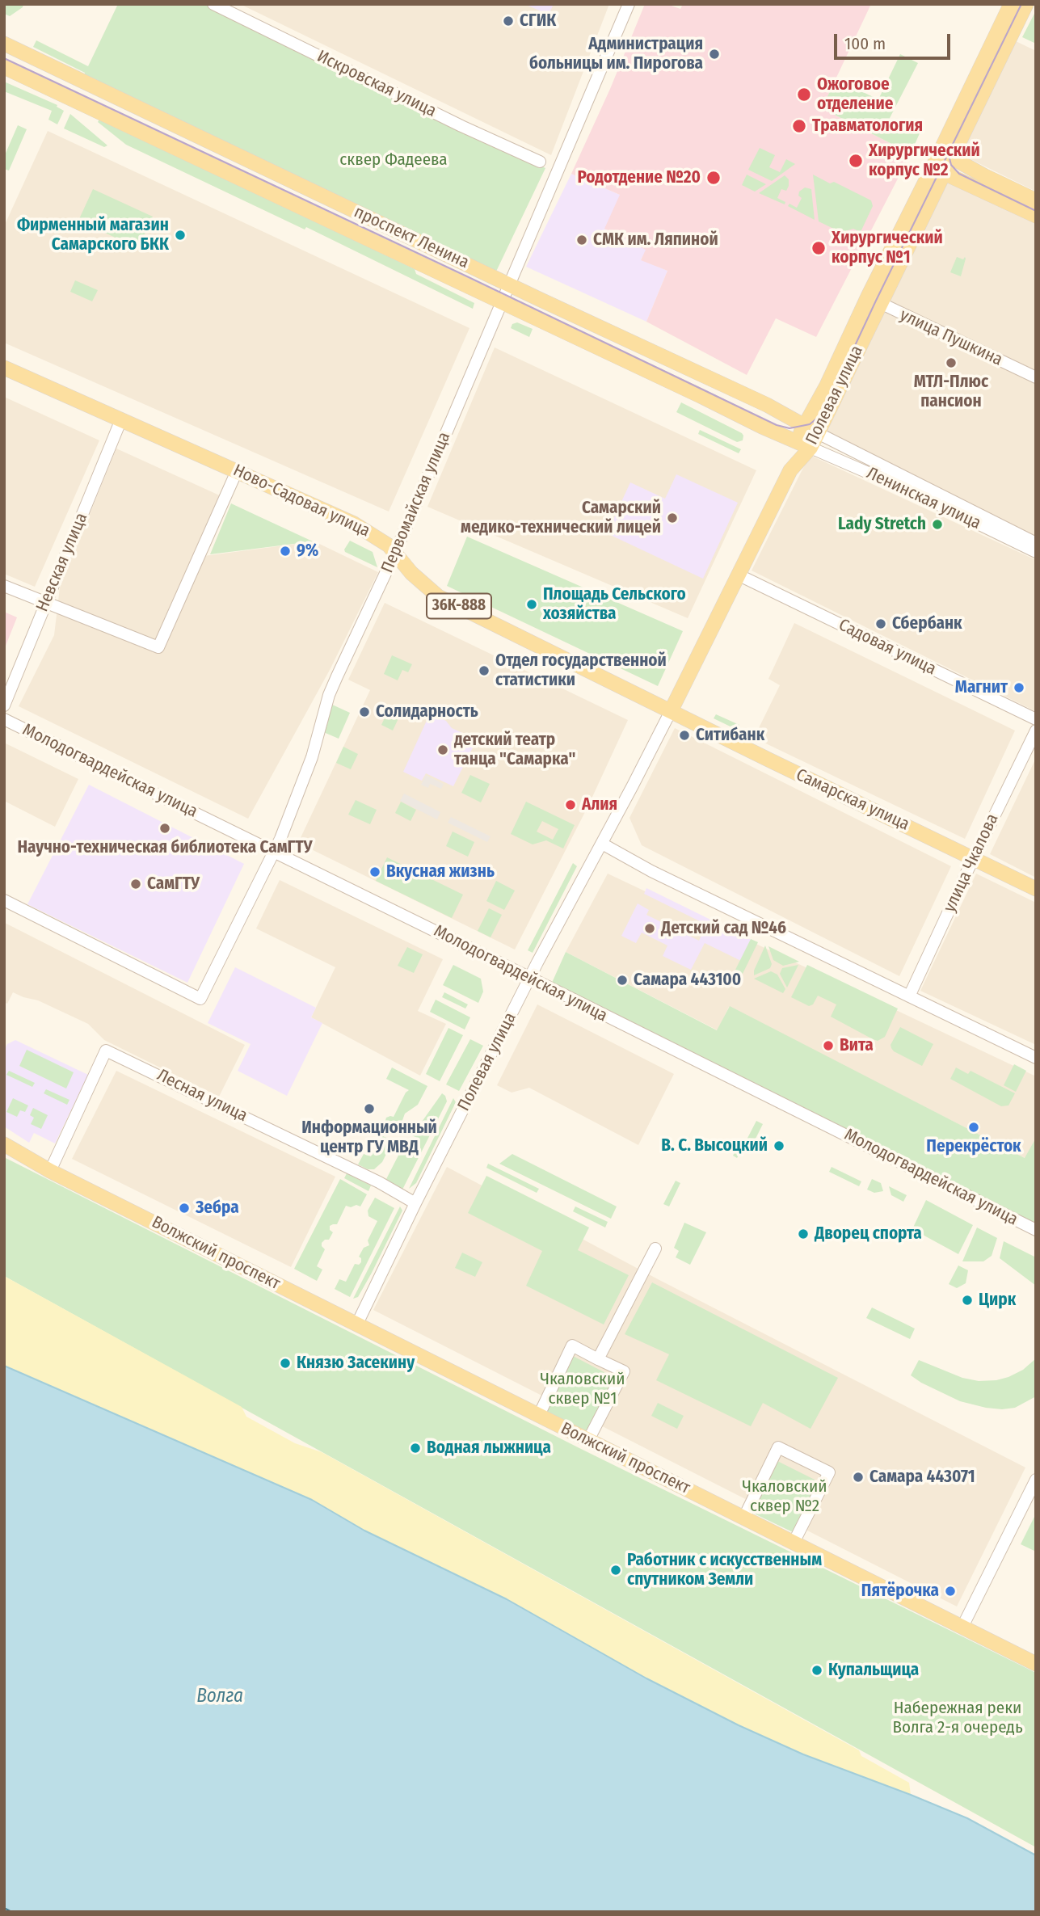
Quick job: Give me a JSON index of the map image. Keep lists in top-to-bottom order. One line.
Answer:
{"streets":{"main road":["проспект Ленина","Полевая улица","Ново-Садовая улица","36К-888","Самарская улица","Волжский проспект"],"street":["Искровская улица","улица Пушкина","Ленинская улица","Первомайская улица","Невская улица","Садовая улица","Молодогвардейская улица","улица Чкалова","Лесная улица"]},"crossings":[["проспект Ленина","Полевая улица"],["проспект Ленина","Ленинская улица"],["проспект Ленина","Первомайская улица"],["улица Пушкина","Полевая улица"],["Полевая улица","Ленинская улица"],["Полевая улица","Ново-Садовая улица"],["Полевая улица","Молодогвардейская улица"],["Полевая улица","Самарская улица"],["Полевая улица","Лесная улица"],["Полевая улица","Волжский проспект"],["Ново-Садовая улица","Первомайская улица"],["Ново-Садовая улица","Невская улица"],["Ново-Садовая улица","Самарская улица"],["Первомайская улица","Молодогвардейская улица"],["Самарская улица","улица Чкалова"],["Лесная улица","Волжский проспект"]],"water":["Волга"],"parks":["сквер Фадеева","Чкаловский сквер №1","Чкаловский сквер №2","Набережная реки Волга 2-я очередь"],"places":["СГИК","Администрация больницы им. Пирогова","Ожоговое отделение","Травматология","Хирургический корпус №2","Родотдение №20","Фирменный магазин Самарского БКК","СМК им. Ляпиной","Хирургический корпус №1","МТЛ-Плюс пансион","Самарский медико-технический лицей","Lady Stretch","9%","Площадь Сельского хозяйства","Сбербанк","Отдел государственной статистики","Магнит","Солидарность","Ситибанк","детский театр танца \"Самарка\"","Алия","Научно-техническая библиотека СамГТУ","Вкусная жизнь","СамГТУ","Детский сад №46","Самара 443100","Вита","Информационный центр ГУ МВД","Перекрёсток","В. С. Высоцкий","Зебра","Дворец спорта","Цирк","Князю Засекину","Водная лыжница","Самара 443071","Работник с искусственным спутником Земли","Пятёрочка","Купальщица"],"scale_bar":"100 m"}
